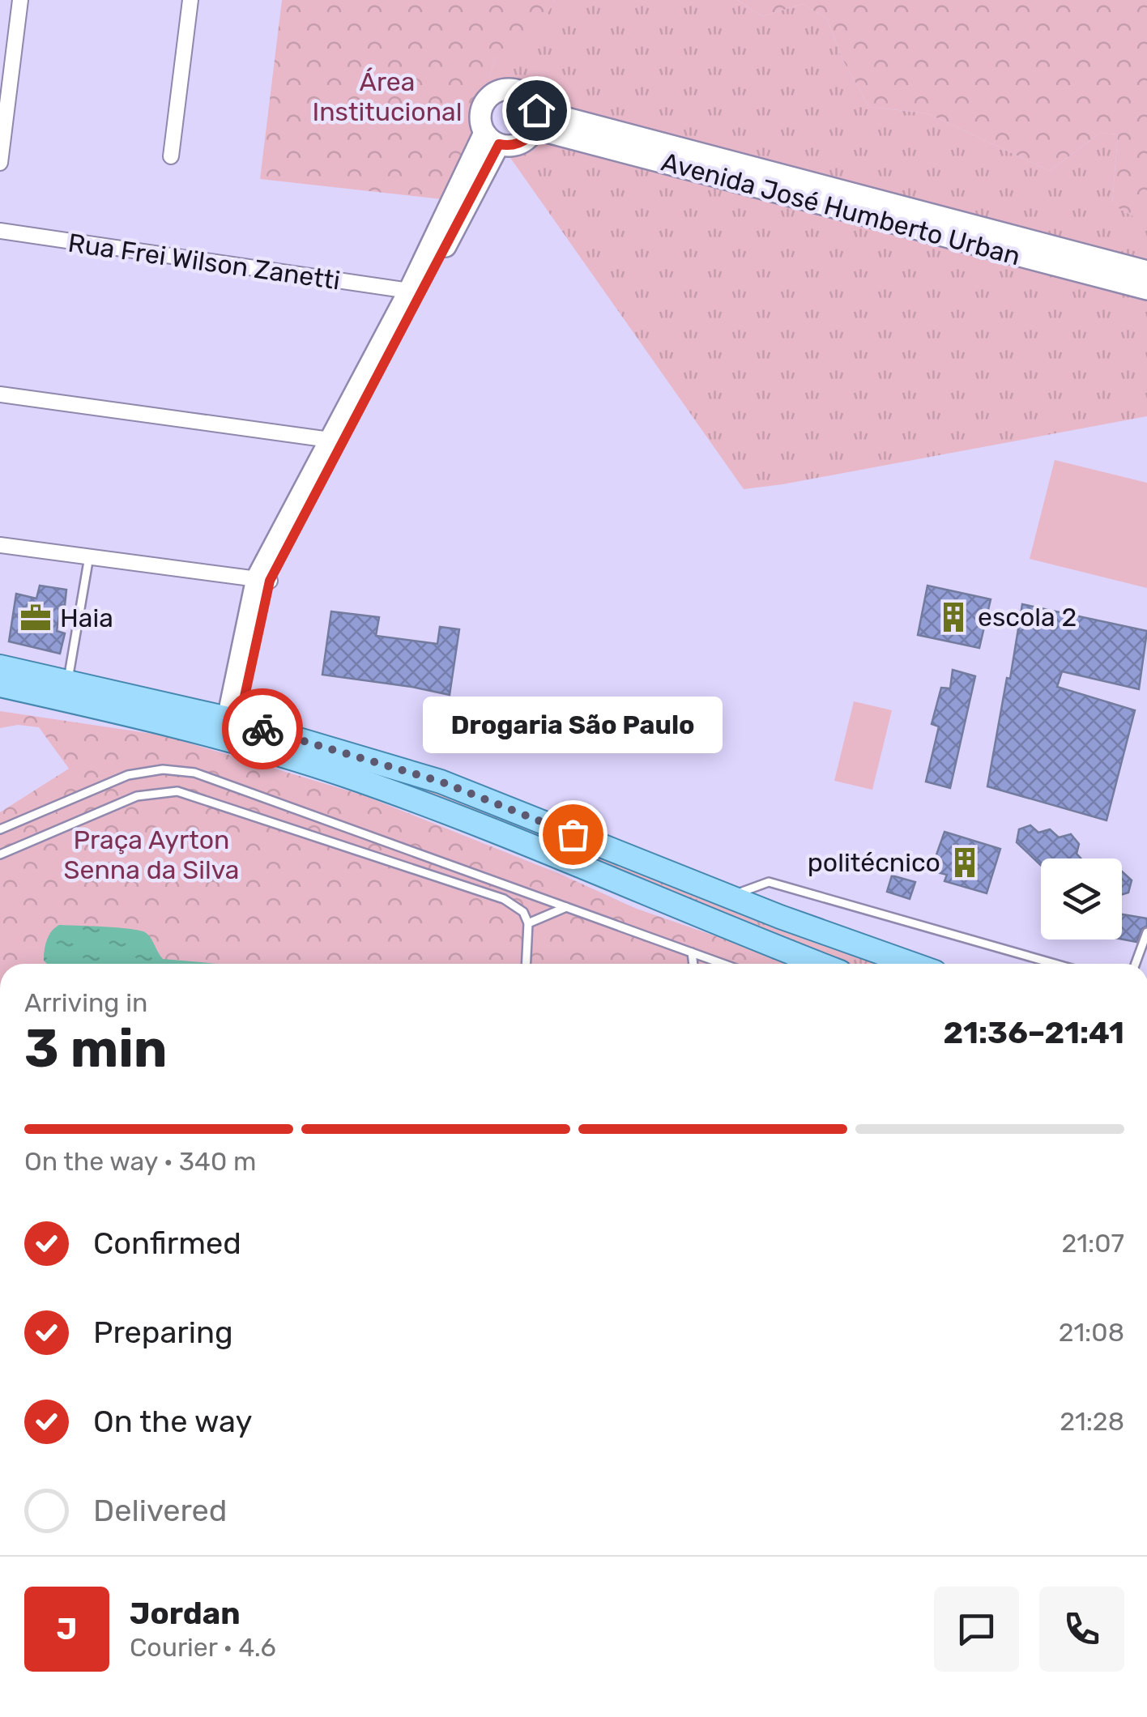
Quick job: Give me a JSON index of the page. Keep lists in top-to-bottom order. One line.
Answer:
{"streets":{"street":["Avenida José Humberto Urban","Rua Frei Wilson Zanetti"]},"parks":["Área Institucional","Praça Ayrton Senna da Silva"],"places":{"building":["escola 2","politécnico"],"office":["Haia"],"other":["Drogaria São Paulo"]},"page":{"bubble":"Drogaria São Paulo","heading":["3 min","Arriving in","21:36–21:41"],"panel":["Jordan","Courier · 4.6"],"bar":"On the way · 340 m","list":[["Confirmed","21:07"],["Preparing","21:08"],["On the way","21:28"],"Delivered"],"round":"J"}}
